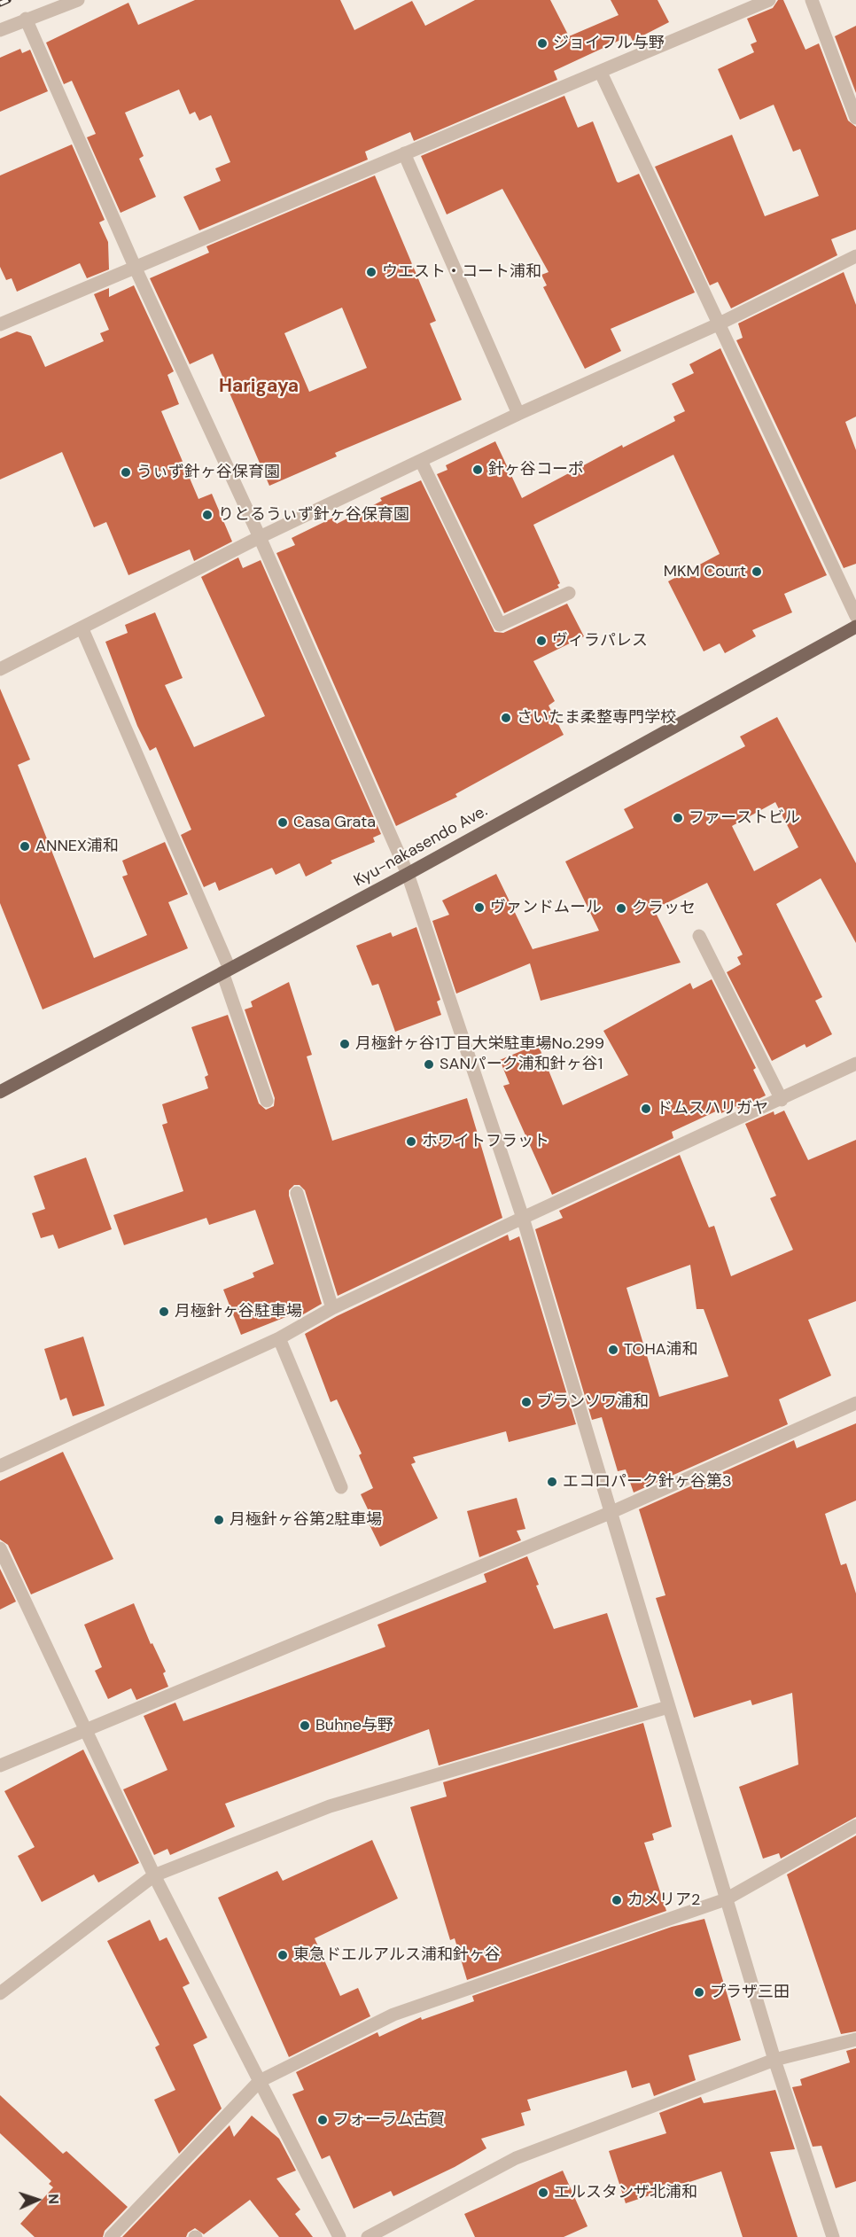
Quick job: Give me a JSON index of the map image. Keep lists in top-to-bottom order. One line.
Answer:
{"streets":{"main road":["Kyu-nakasendo Ave."]},"districts":["Harigaya"],"places":["ジョイフル与野","ウエスト・コート浦和","針ヶ谷コーポ","うぃず針ヶ谷保育園","りとるうぃず針ヶ谷保育園","MKM Court","ヴィラパレス","さいたま柔整専門学校","ファーストビル","Casa Grata","ANNEX浦和","ヴァンドムール","クラッセ","月極針ヶ谷1丁目大栄駐車場No.299","SANパーク浦和針ヶ谷1","ドムスハリガヤ","ホワイトフラット","月極針ヶ谷駐車場","TOHA浦和","ブランソワ浦和","エコロパーク針ヶ谷第3","月極針ヶ谷第2駐車場","Buhne与野","カメリア2","東急ドエルアルス浦和針ヶ谷","プラザ三田","フォーラム古賀","エルスタンザ北浦和"],"north":"right"}
